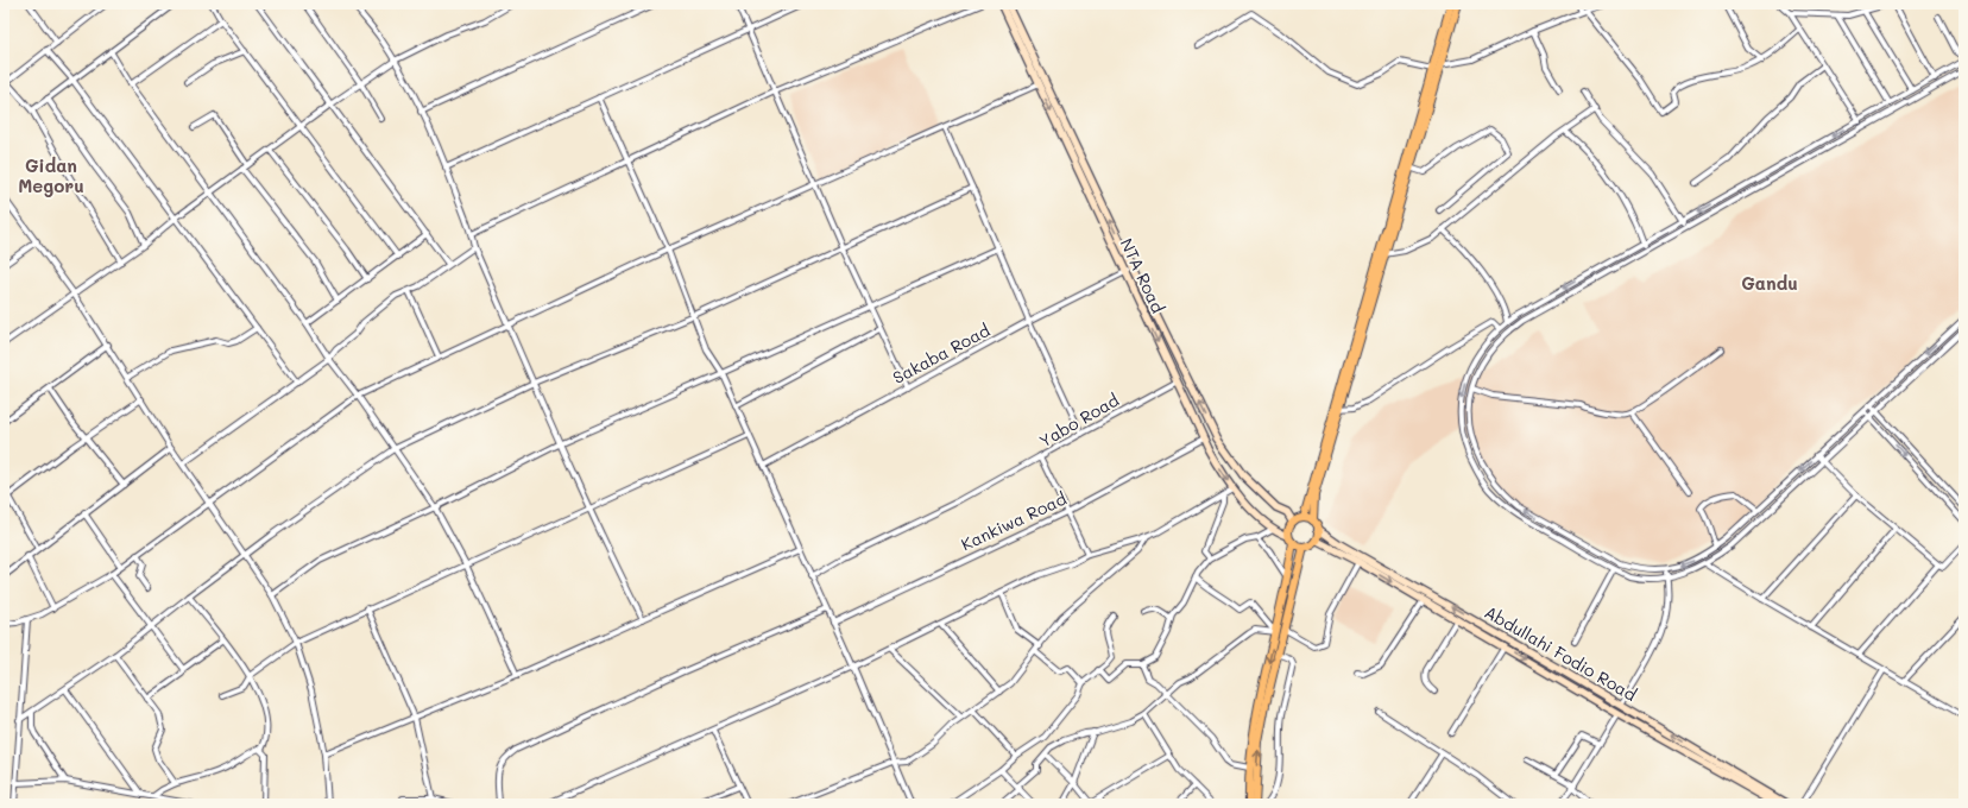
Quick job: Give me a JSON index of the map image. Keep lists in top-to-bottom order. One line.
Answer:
{"streets":{"main road":["NTA Road","Abdullahi Fodio Road"],"street":["Sakaba Road","Yabo Road","Kankiwa Road"]},"crossings":[["NTA Road","Sakaba Road"],["NTA Road","Yabo Road"],["NTA Road","Kankiwa Road"],["NTA Road","Abdullahi Fodio Road"],["Yabo Road","Kankiwa Road"]],"districts":["Gidan Megoru","Gandu"]}
